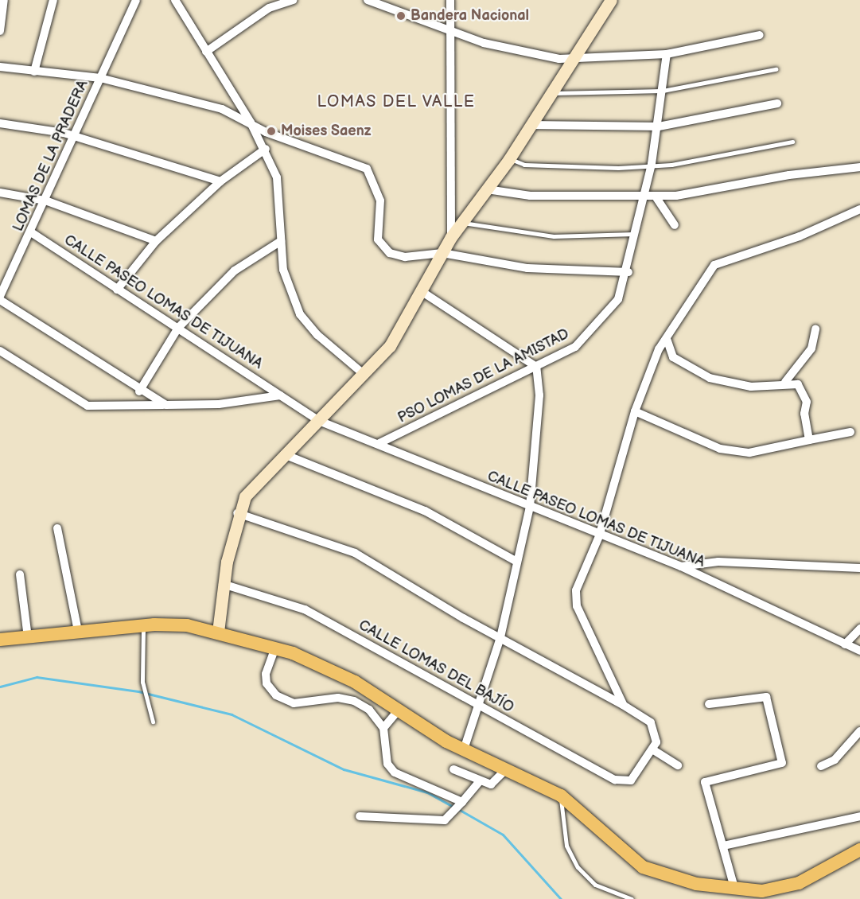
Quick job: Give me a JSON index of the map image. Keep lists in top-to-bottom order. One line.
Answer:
{"streets":{"street":["LOMAS DE LA PRADERA","CALLE PASEO LOMAS DE TIJUANA","PSO LOMAS DE LA AMISTAD","CALLE LOMAS DEL BAJÍO"]},"crossings":[["LOMAS DE LA PRADERA","CALLE PASEO LOMAS DE TIJUANA"],["CALLE PASEO LOMAS DE TIJUANA","PSO LOMAS DE LA AMISTAD"]],"districts":["LOMAS DEL VALLE"],"places":["Bandera Nacional","Moises Saenz"]}
